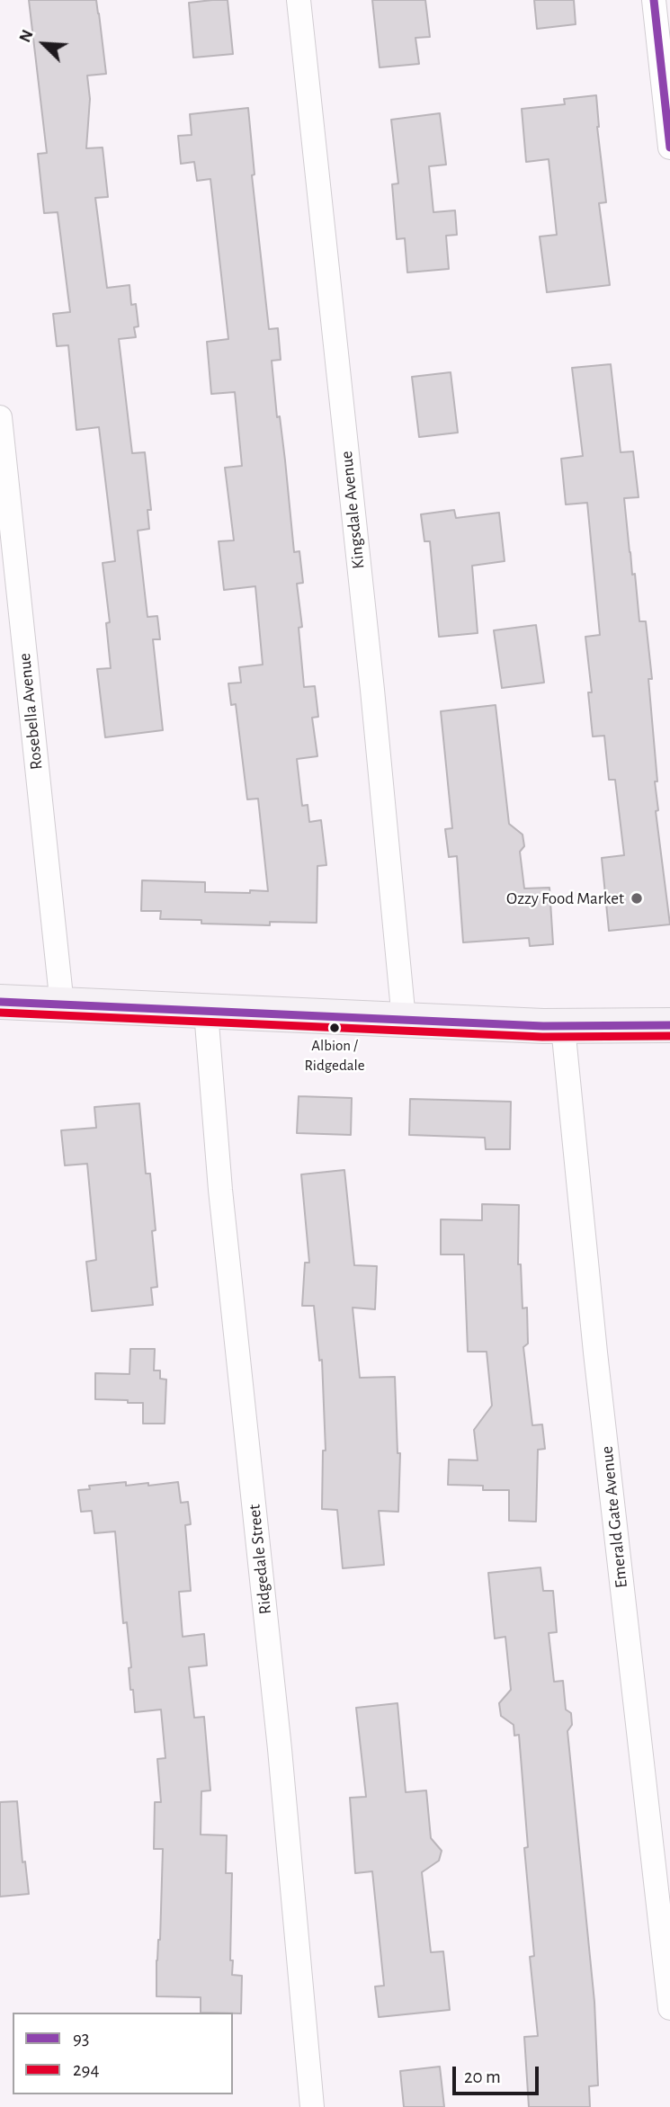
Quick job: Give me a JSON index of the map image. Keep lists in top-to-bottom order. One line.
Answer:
{"streets":{"street":["Kingsdale Avenue","Rosebella Avenue","Emerald Gate Avenue","Ridgedale Street"]},"places":["Ozzy Food Market","Albion / Ridgedale"],"lines":["transit line 93","transit line 294"],"legend":["93","294"],"scale_bar":"20 m","north":"top left"}
